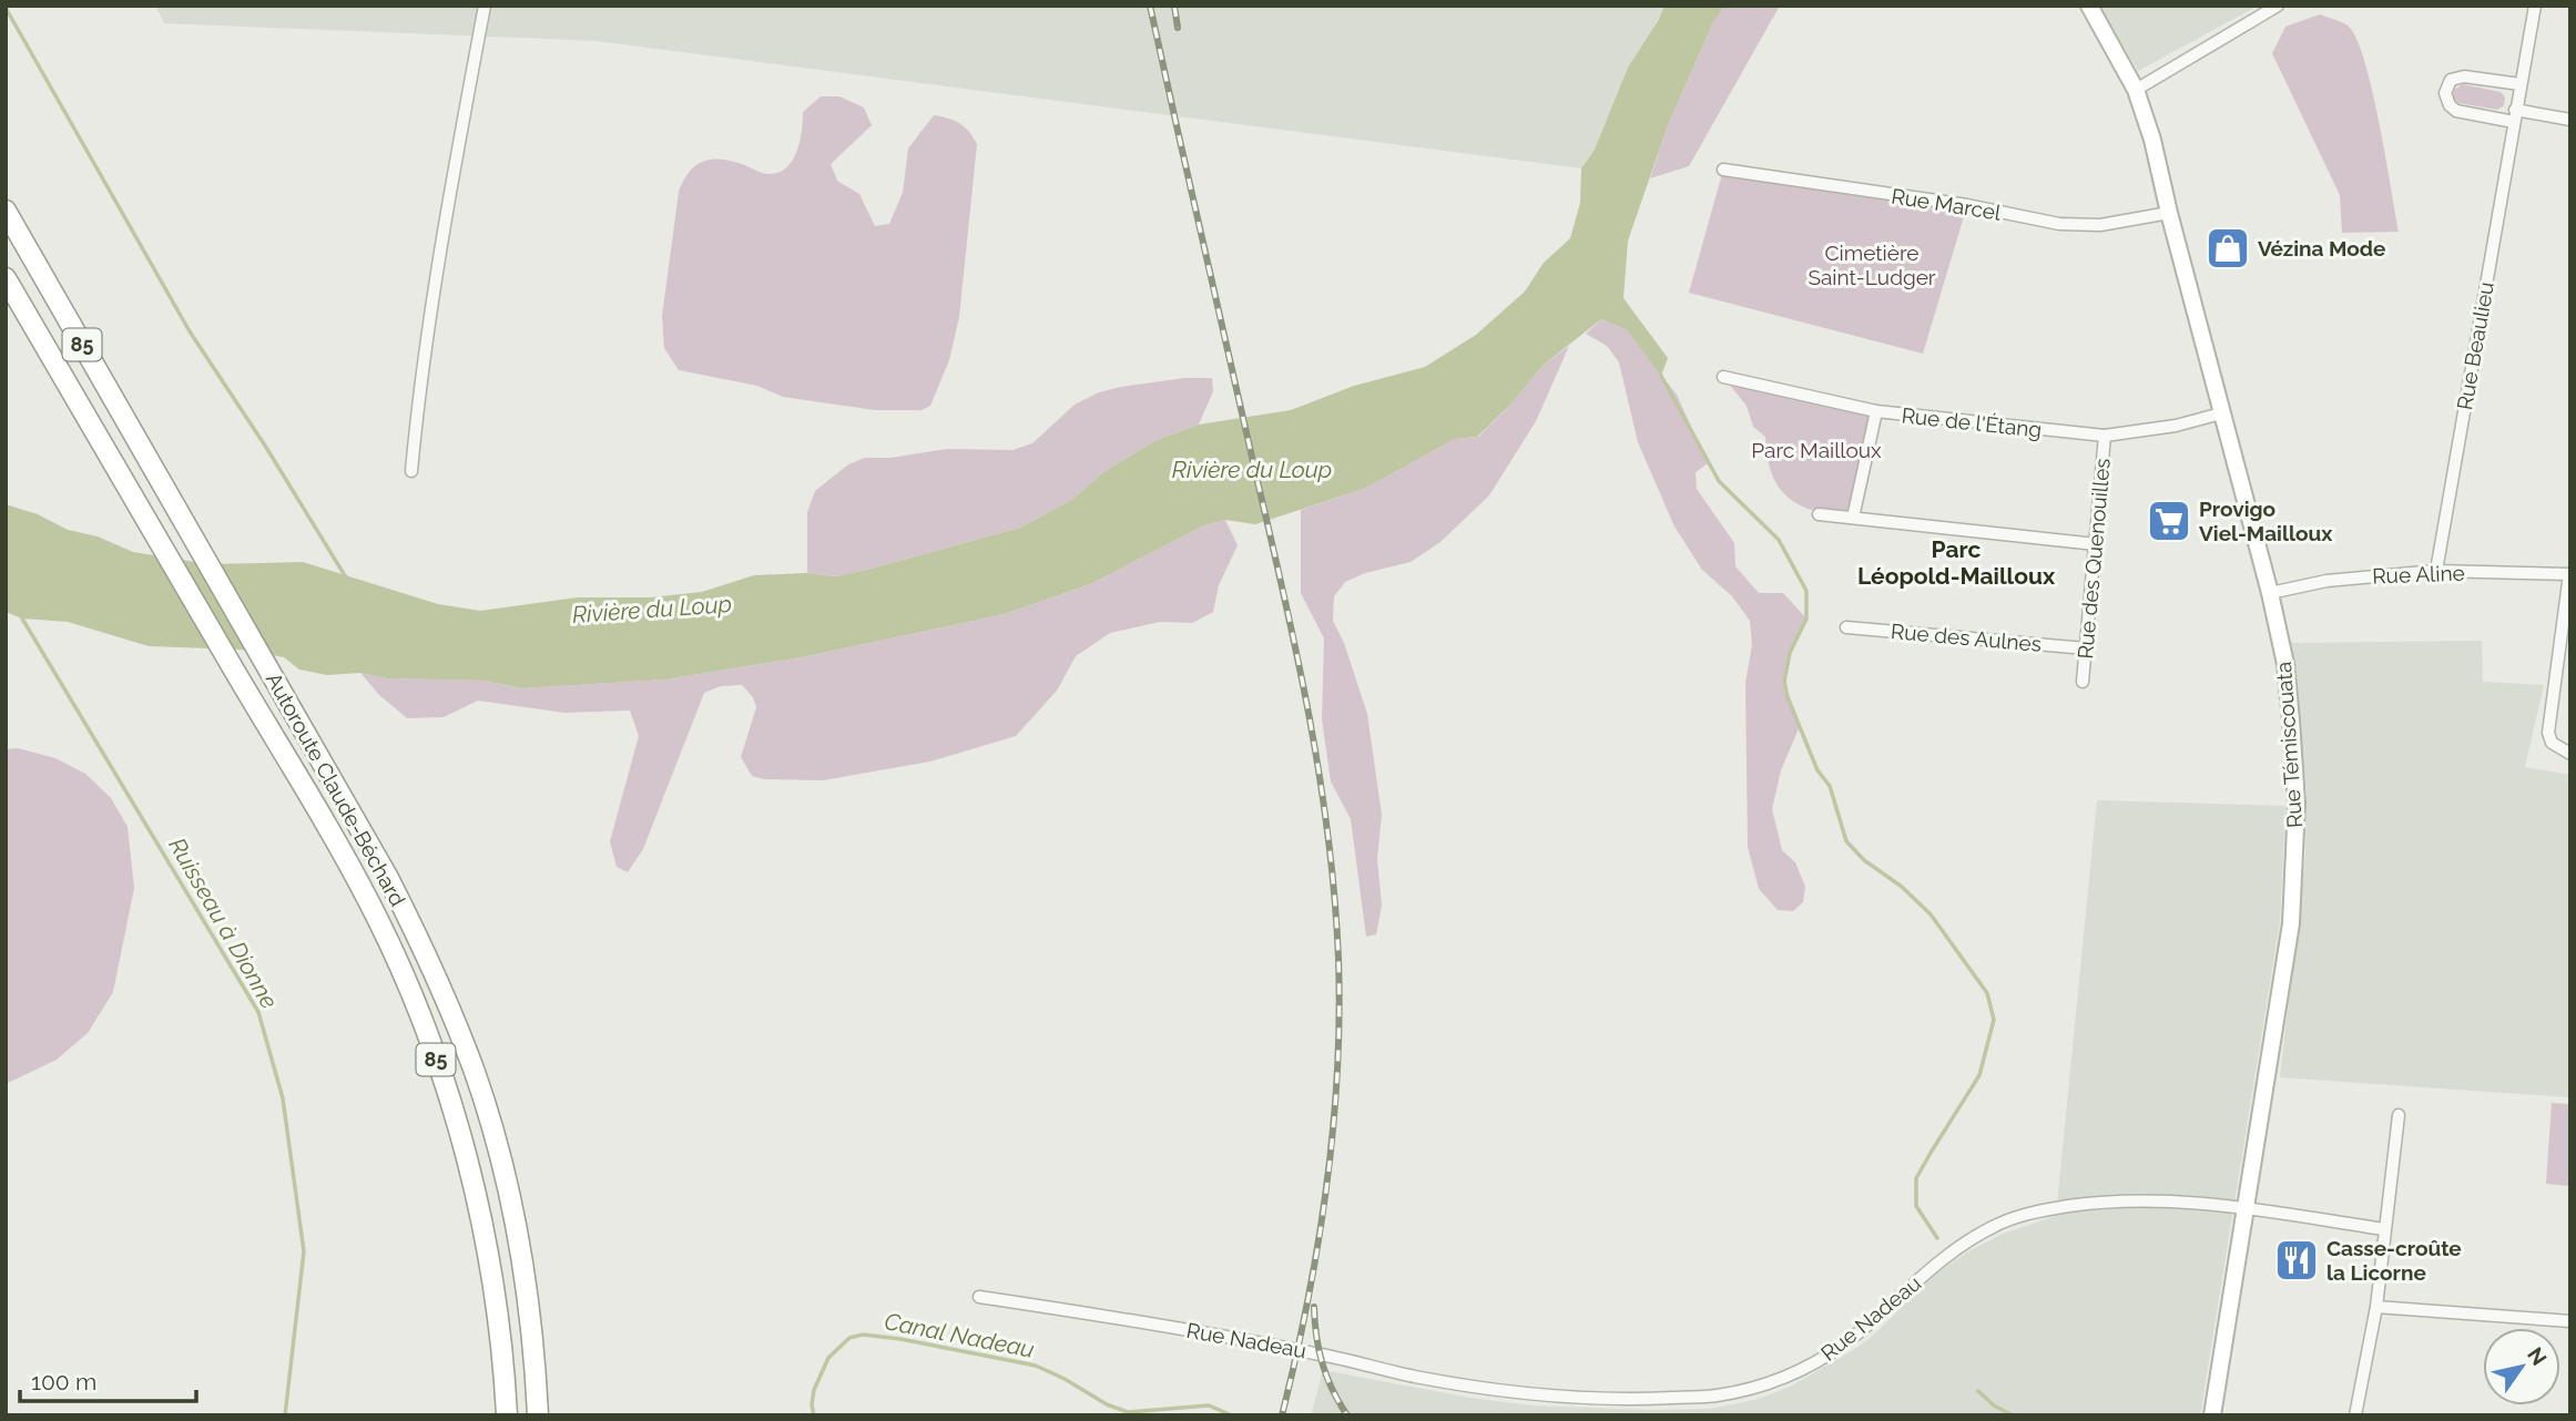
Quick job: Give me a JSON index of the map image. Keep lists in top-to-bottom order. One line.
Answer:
{"streets":{"highway":["85","Autoroute Claude-Béchard"],"main road":["Rue Témiscouata"],"street":["Rue Marcel","Rue Beaulieu","Rue de l'Étang","Rue des Quenouilles","Rue Aline","Rue des Aulnes","Rue Nadeau"]},"crossings":[["Rue Marcel","Rue Témiscouata"],["Rue Beaulieu","Rue Aline"],["Rue de l'Étang","Rue des Quenouilles"],["Rue de l'Étang","Rue Témiscouata"],["Rue des Quenouilles","Rue des Aulnes"],["Rue Aline","Rue Témiscouata"],["Rue Témiscouata","Rue Nadeau"]],"districts":["Parc Léopold-Mailloux"],"water":["Rivière du Loup","Ruisseau à Dionne","Canal Nadeau"],"parks":["Cimetière Saint-Ludger","Parc Mailloux"],"places":{"shop":["Vézina Mode"],"supermarket":["Provigo Viel-Mailloux"],"restaurant":["Casse-croûte la Licorne"]},"scale_bar":"100 m","north":"top right"}
